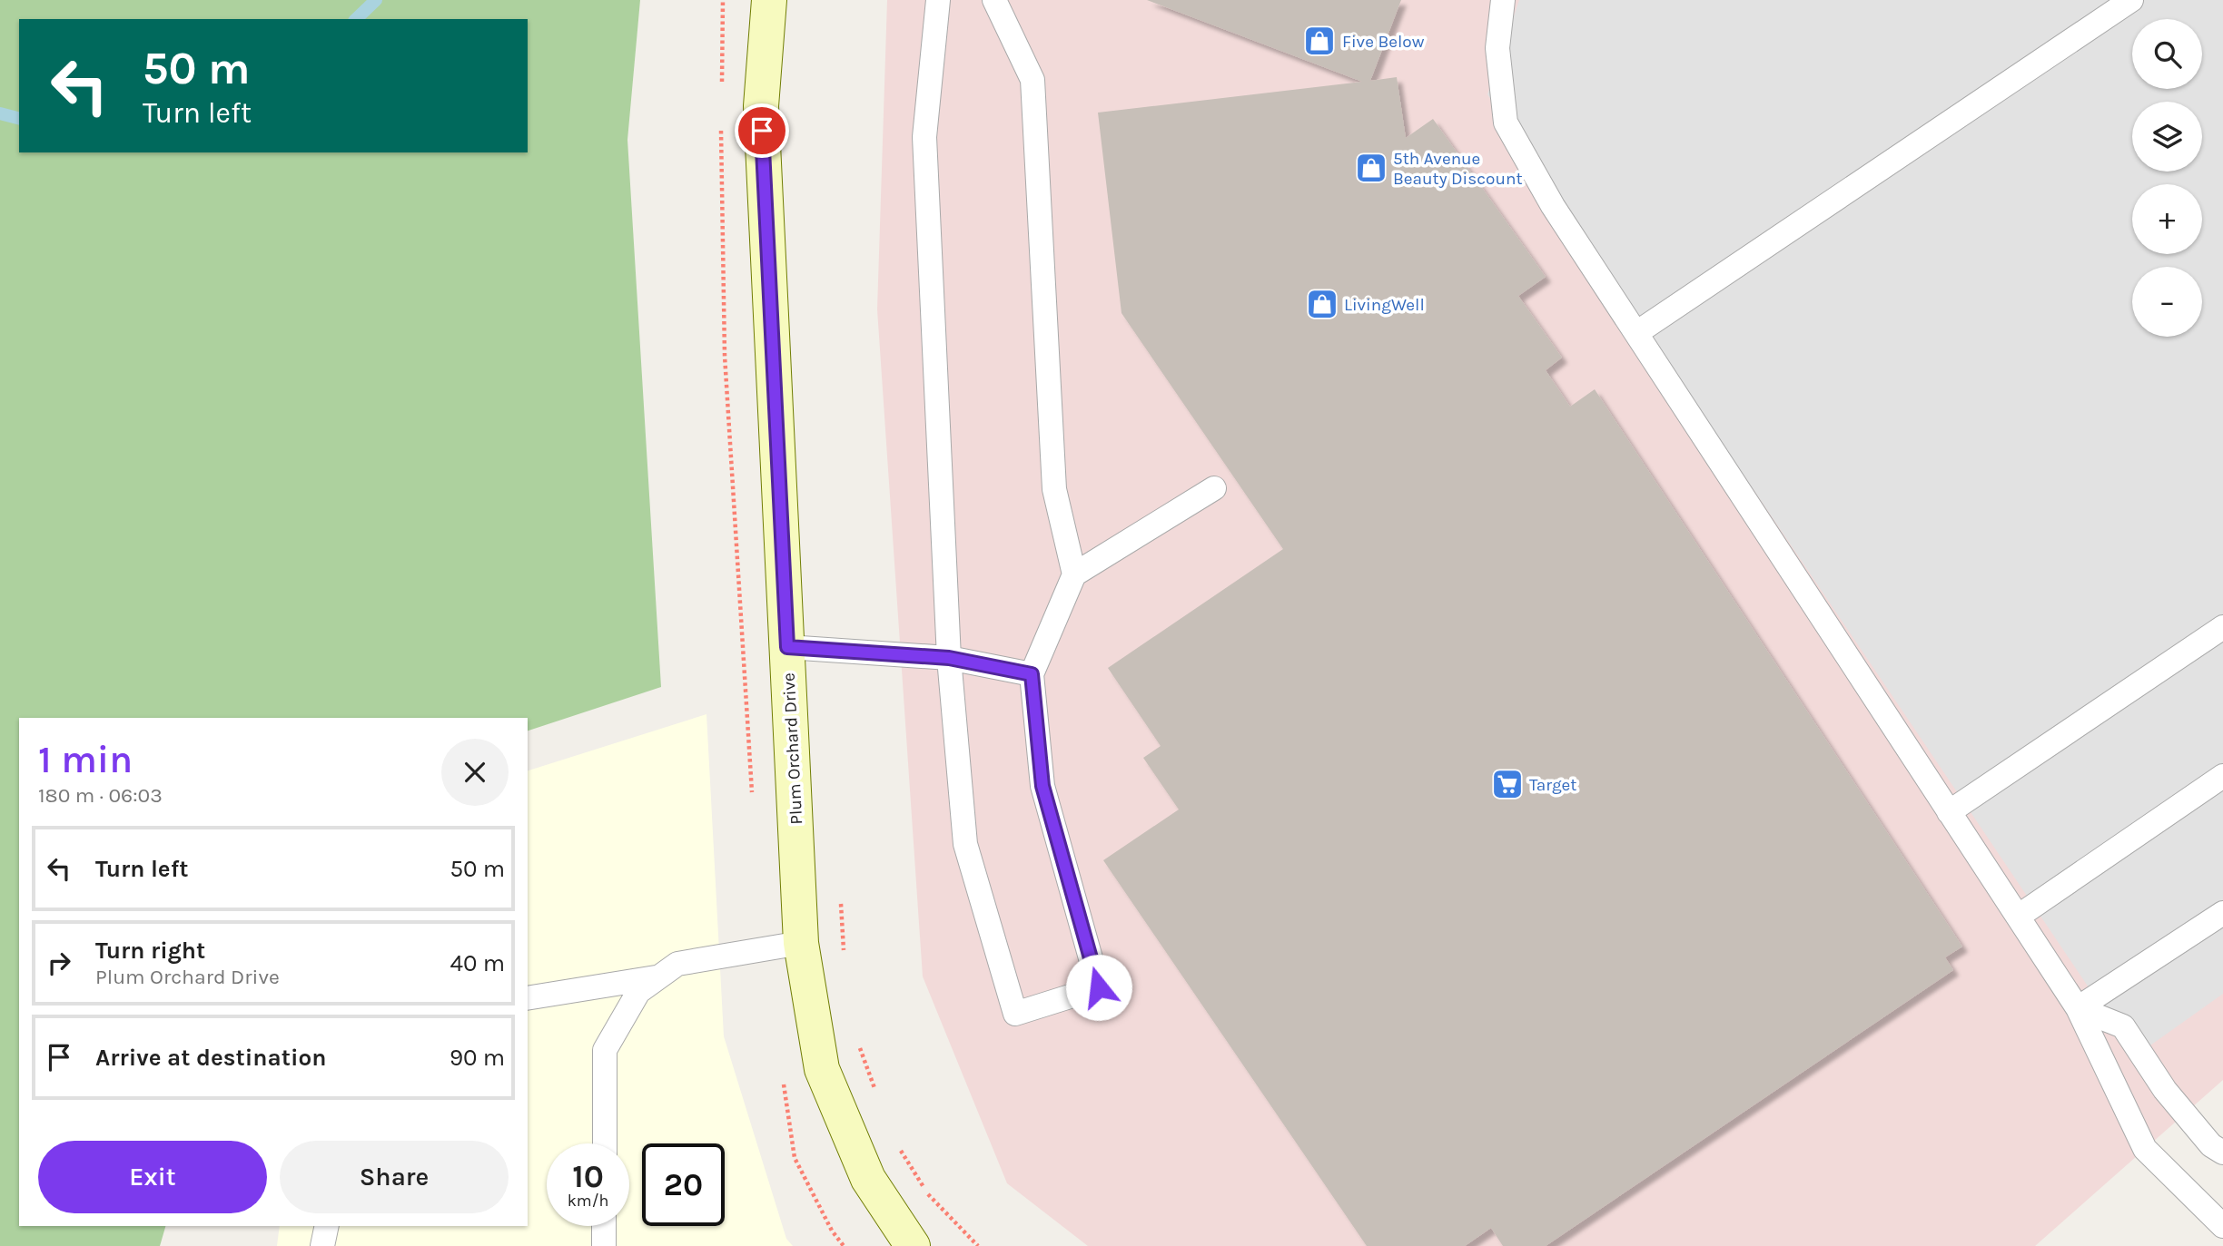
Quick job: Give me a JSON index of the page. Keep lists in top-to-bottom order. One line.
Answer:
{"streets":{"street":["Plum Orchard Drive"]},"places":{"shop":["Five Below","5th Avenue Beauty Discount","LivingWell"],"supermarket":["Target"]},"page":{"map_buttons":["+","−"],"turn":["50 m","Turn left"],"heading":["1 min","180 m · 06:03"],"list":[{"name":"Turn left","value":"50 m"},{"name":"Turn right","note":"Plum Orchard Drive","value":"40 m"},{"name":"Arrive at destination","value":"90 m"}],"buttons":["Exit","Share"],"speed":"10 km/h","limit":"20"}}
